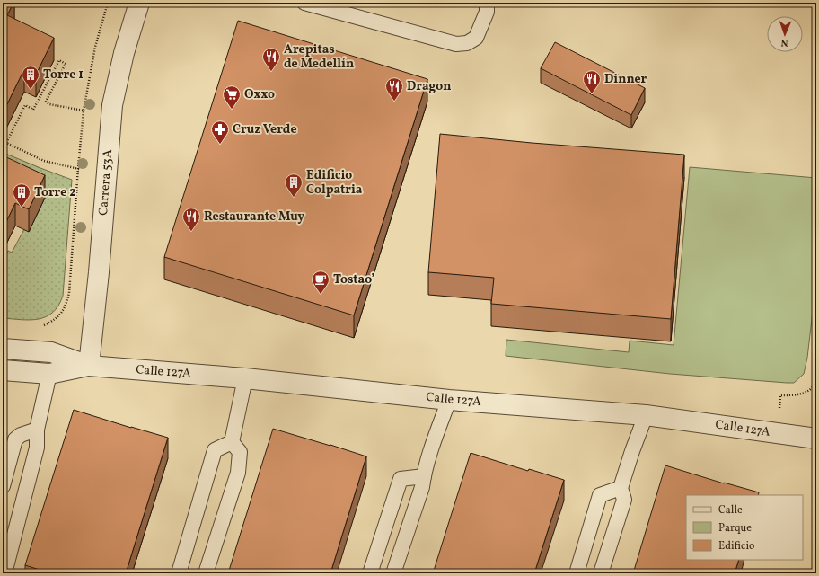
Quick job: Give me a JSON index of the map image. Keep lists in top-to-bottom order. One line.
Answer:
{"streets":{"street":["Carrera 53A","Calle 127A"]},"crossings":[["Carrera 53A","Calle 127A"]],"places":{"restaurant":["Arepitas de Medellín","Dinner","Dragon","Restaurante Muy"],"building":["Torre 1","Edificio Colpatria","Torre 2"],"supermarket":["Oxxo"],"pharmacy":["Cruz Verde"],"cafe":["Tostao’"]},"legend":["Calle","Parque","Edificio"],"north":"bottom"}
